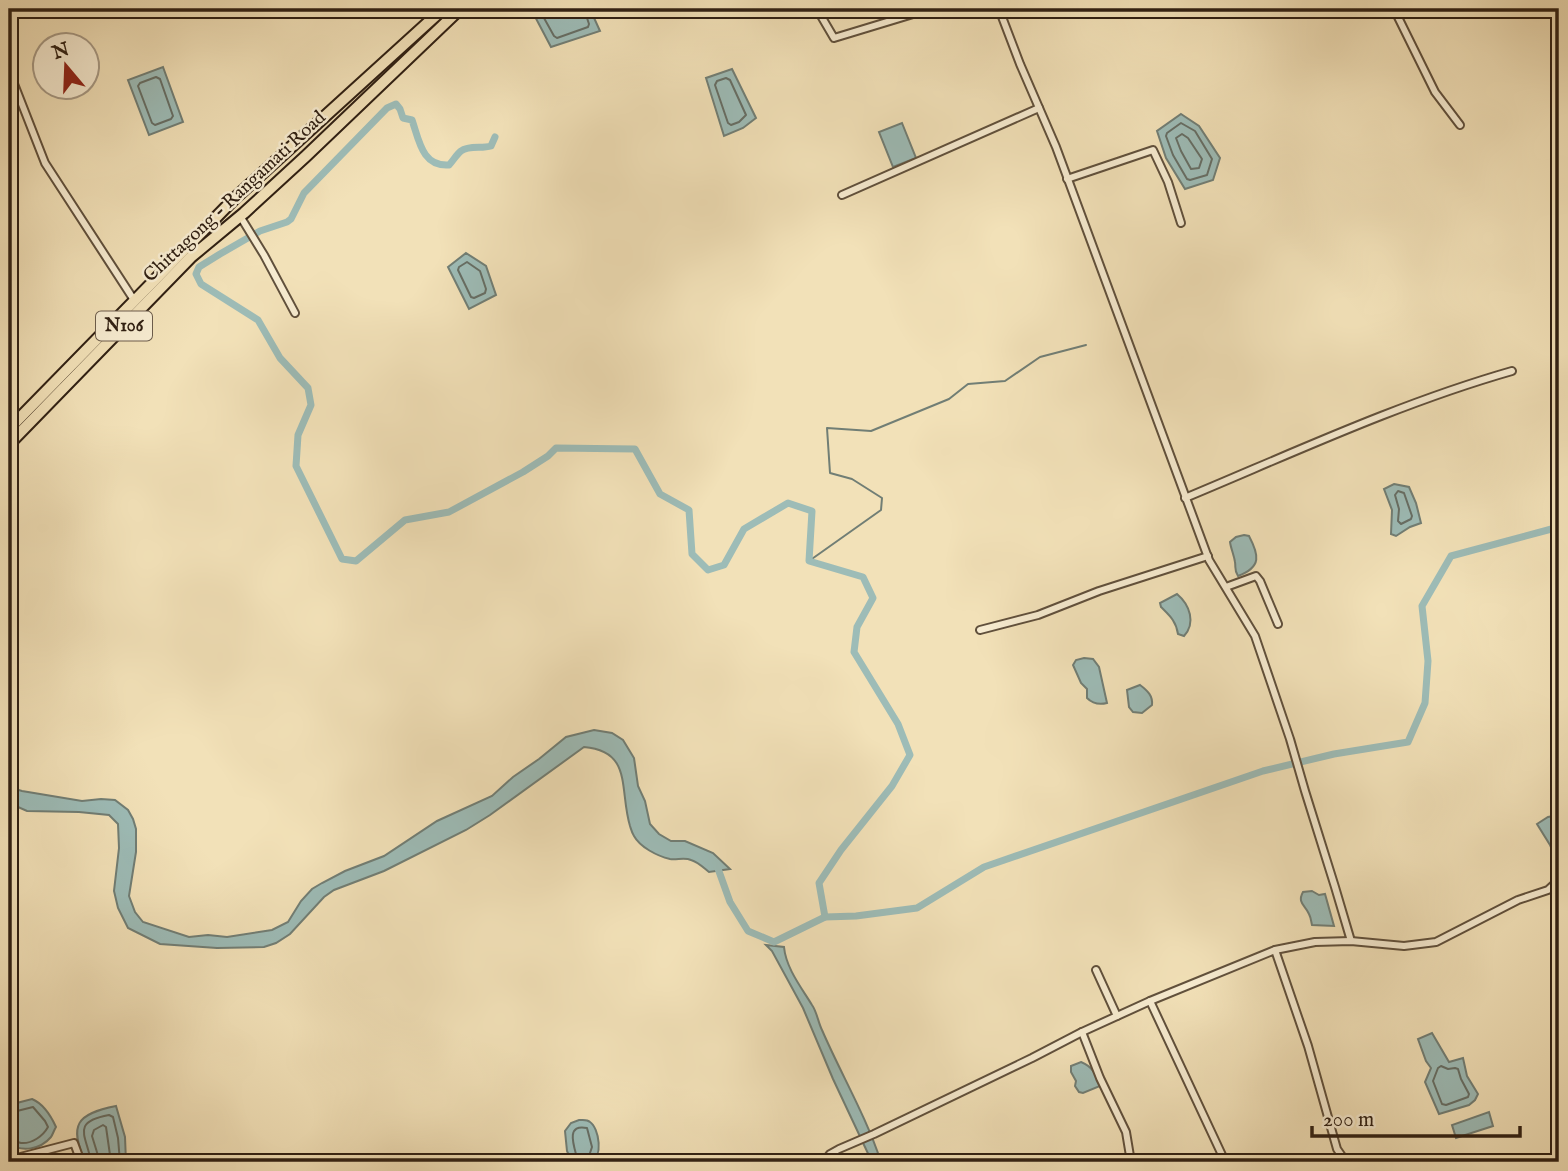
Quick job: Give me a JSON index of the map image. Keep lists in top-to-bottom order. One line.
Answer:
{"streets":{"highway":["Chittagong - Rangamati Road","N106"]},"scale_bar":"200 m","north":"top"}
